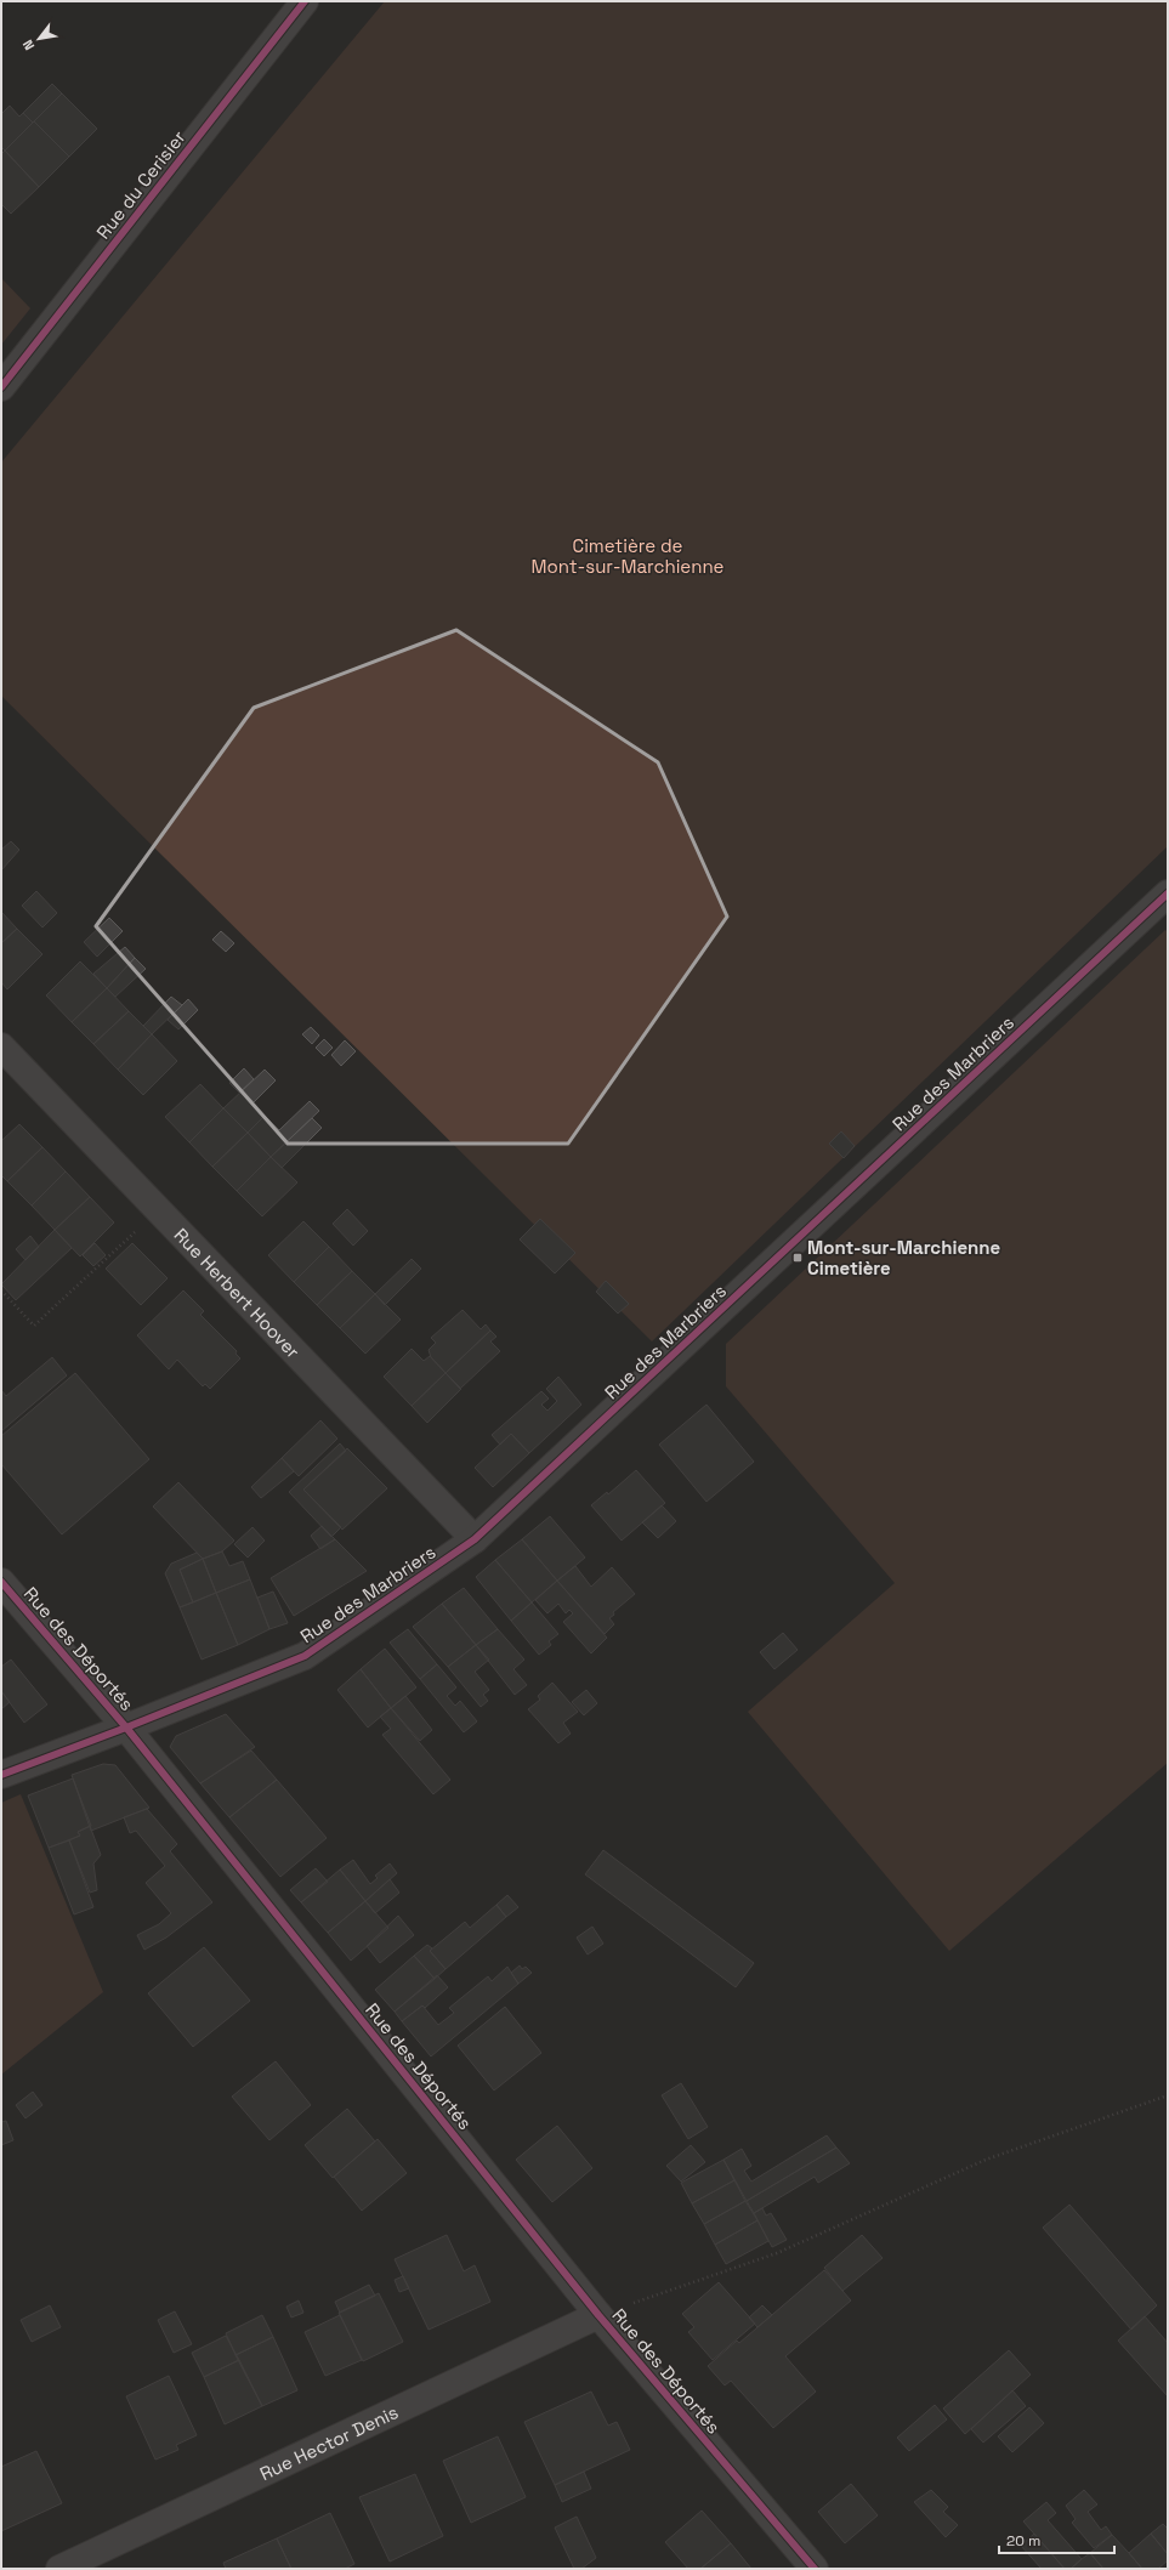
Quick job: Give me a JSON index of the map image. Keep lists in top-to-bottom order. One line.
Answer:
{"streets":{"street":["Rue du Cerisier","Rue des Marbriers","Rue Herbert Hoover","Rue des Déportés","Rue Hector Denis"]},"crossings":[["Rue des Marbriers","Rue Herbert Hoover"],["Rue des Marbriers","Rue des Déportés"],["Rue des Déportés","Rue Hector Denis"]],"parks":["Cimetière de Mont-sur-Marchienne"],"places":{"transit":["Mont-sur-Marchienne Cimetière"]},"scale_bar":"20 m","north":"bottom left"}
